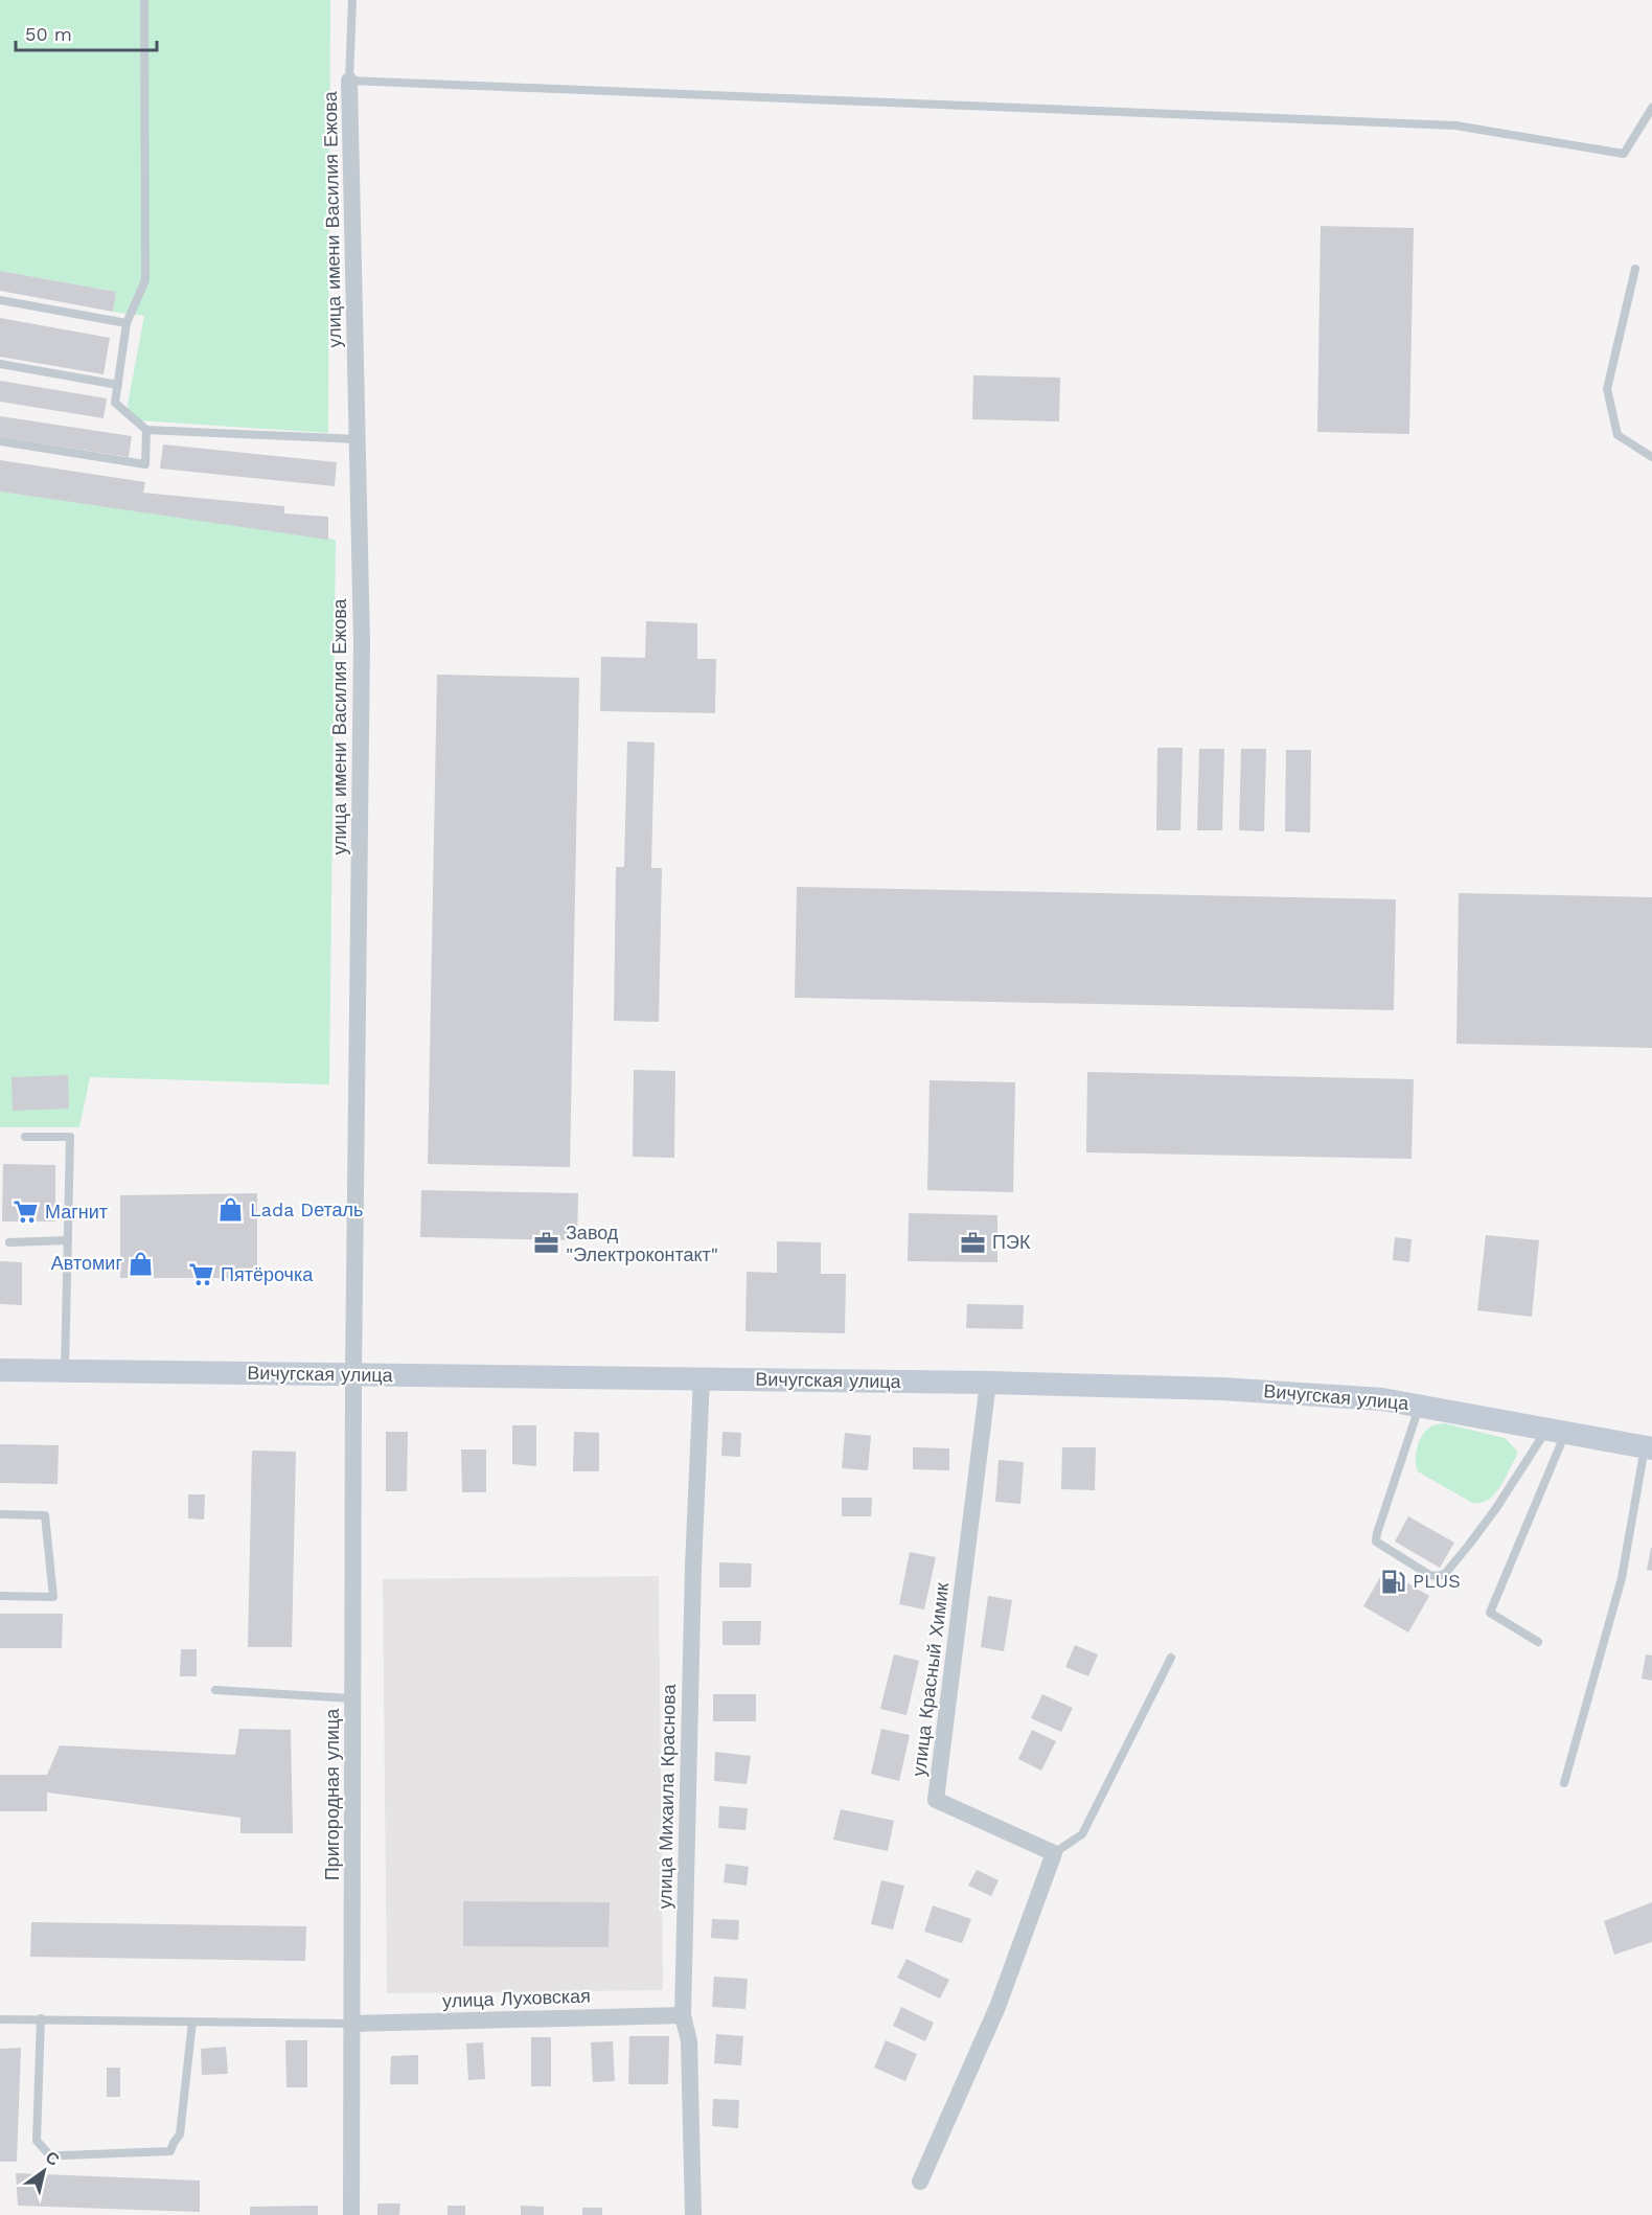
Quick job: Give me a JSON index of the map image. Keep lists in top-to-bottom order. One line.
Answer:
{"streets":{"main road":["Вичугская улица"],"street":["улица имени Василия Ежова","улица Красный Химик","Пригородная улица","улица Михаила Краснова","улица Луховская"]},"crossings":[["улица имени Василия Ежова","Вичугская улица"],["улица имени Василия Ежова","Пригородная улица"],["Вичугская улица","улица Красный Химик"],["Вичугская улица","Пригородная улица"],["Вичугская улица","улица Михаила Краснова"],["Пригородная улица","улица Луховская"],["улица Михаила Краснова","улица Луховская"]],"places":{"shop":["Lada Dеталь","Автомиг"],"supermarket":["Магнит","Пятёрочка"],"office":["ПЭК","Завод \"Электроконтакт\""],"fuel station":["PLUS"]},"scale_bar":"50 m","north":"top right"}
